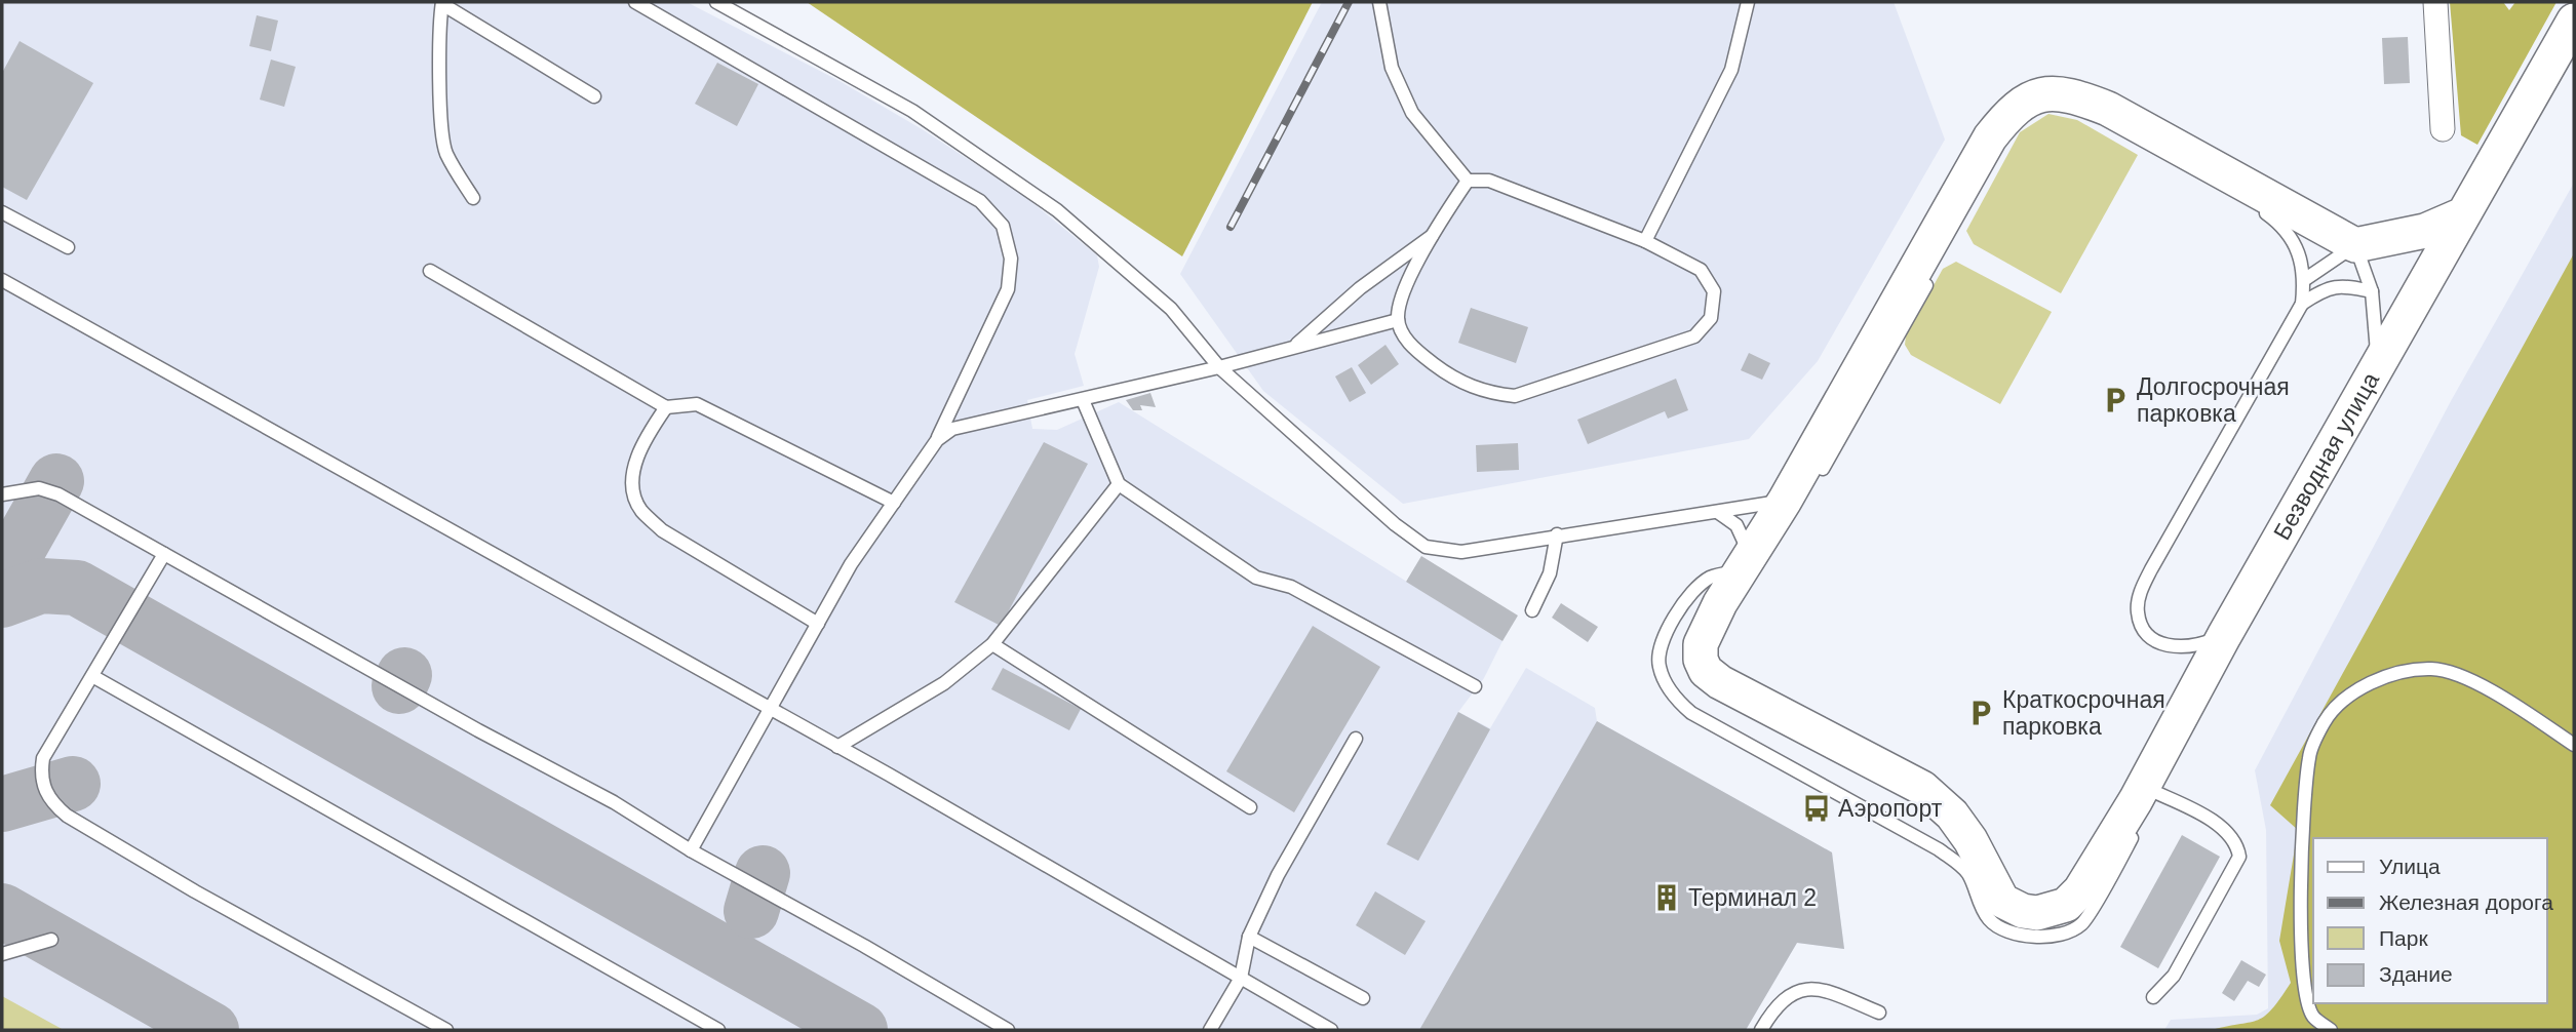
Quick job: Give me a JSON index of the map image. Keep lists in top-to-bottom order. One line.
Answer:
{"streets":{"main road":["Безводная улица"]},"places":{"parking":["Долгосрочная парковка","Краткосрочная парковка"],"bus stop":["Аэропорт"],"building":["Терминал 2"]},"legend":["Улица","Железная дорога","Парк","Здание"]}
